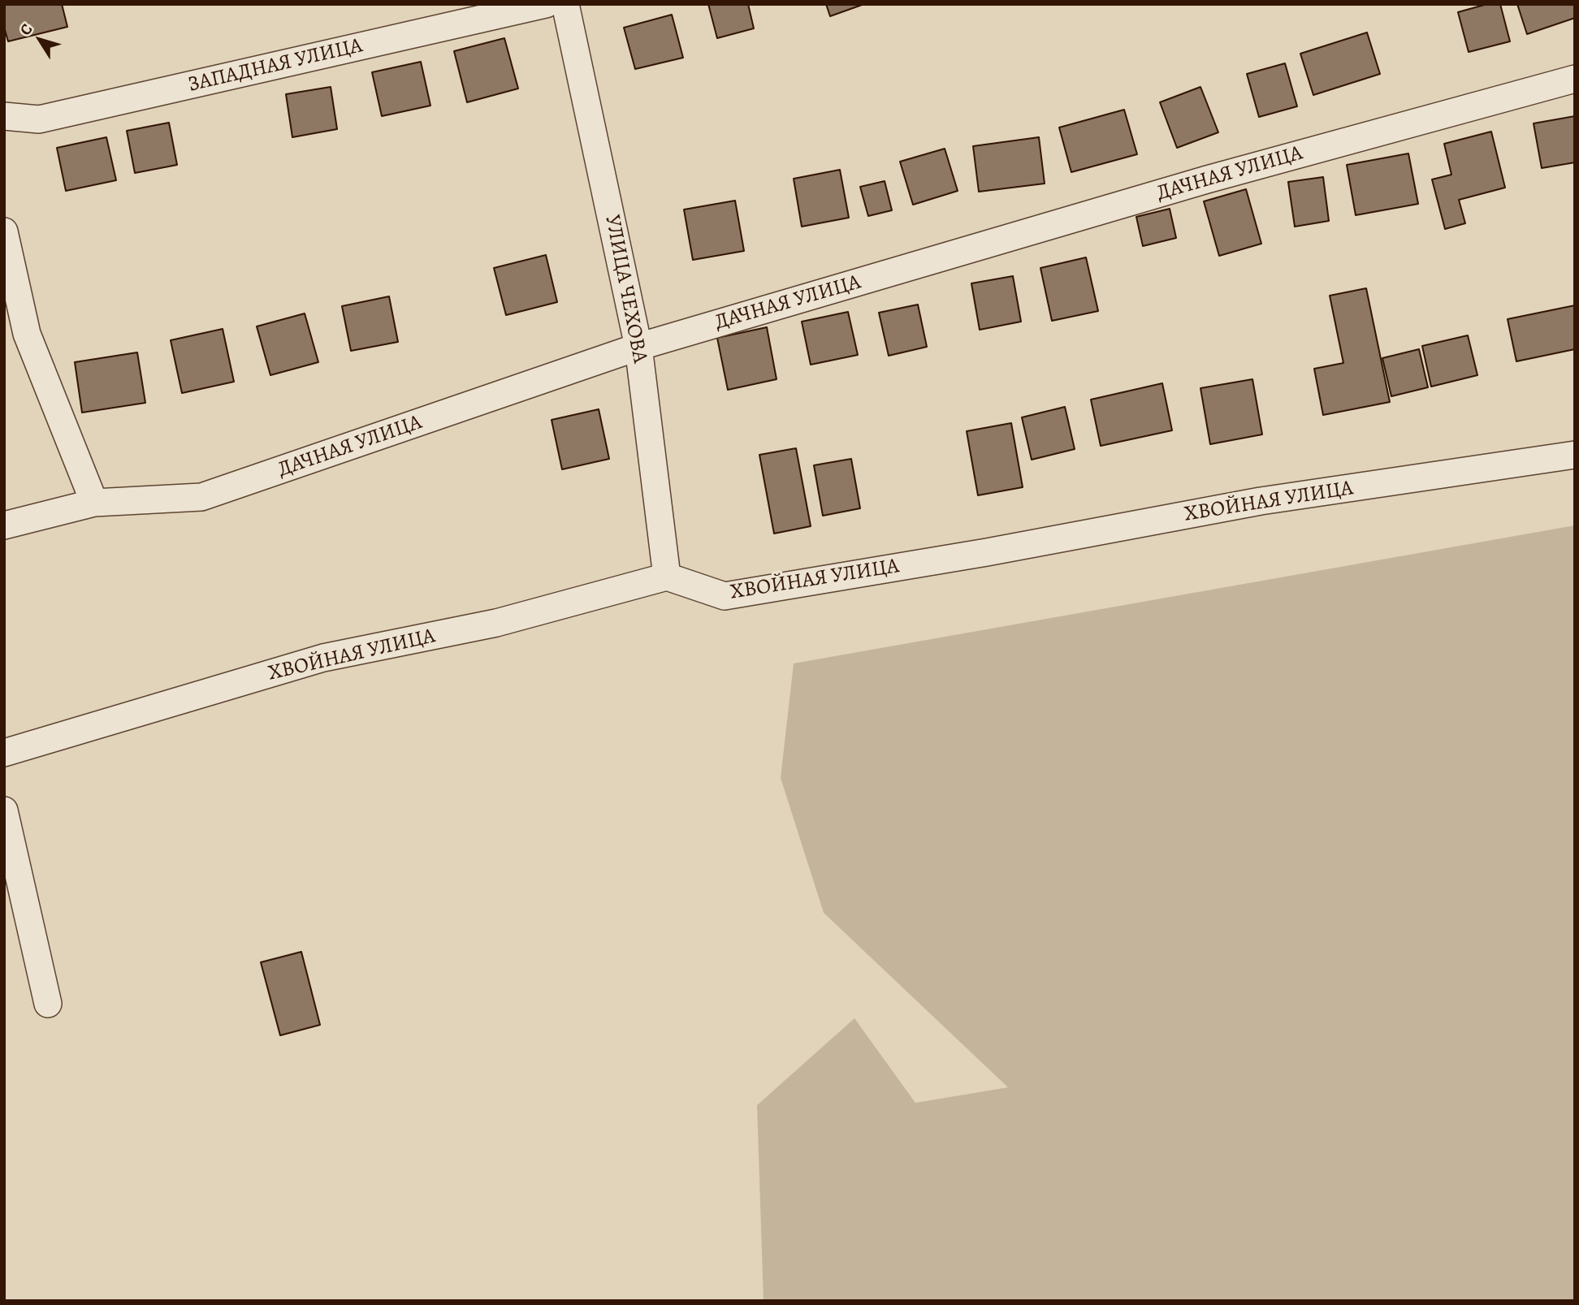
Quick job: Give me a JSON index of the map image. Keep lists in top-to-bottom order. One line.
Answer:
{"streets":{"street":["ЗАПАДНАЯ УЛИЦА","ДАЧНАЯ УЛИЦА","УЛИЦА ЧЕХОВА","ХВОЙНАЯ УЛИЦА"]},"crossings":[["ДАЧНАЯ УЛИЦА","УЛИЦА ЧЕХОВА"],["УЛИЦА ЧЕХОВА","ХВОЙНАЯ УЛИЦА"]],"north":"top left"}
